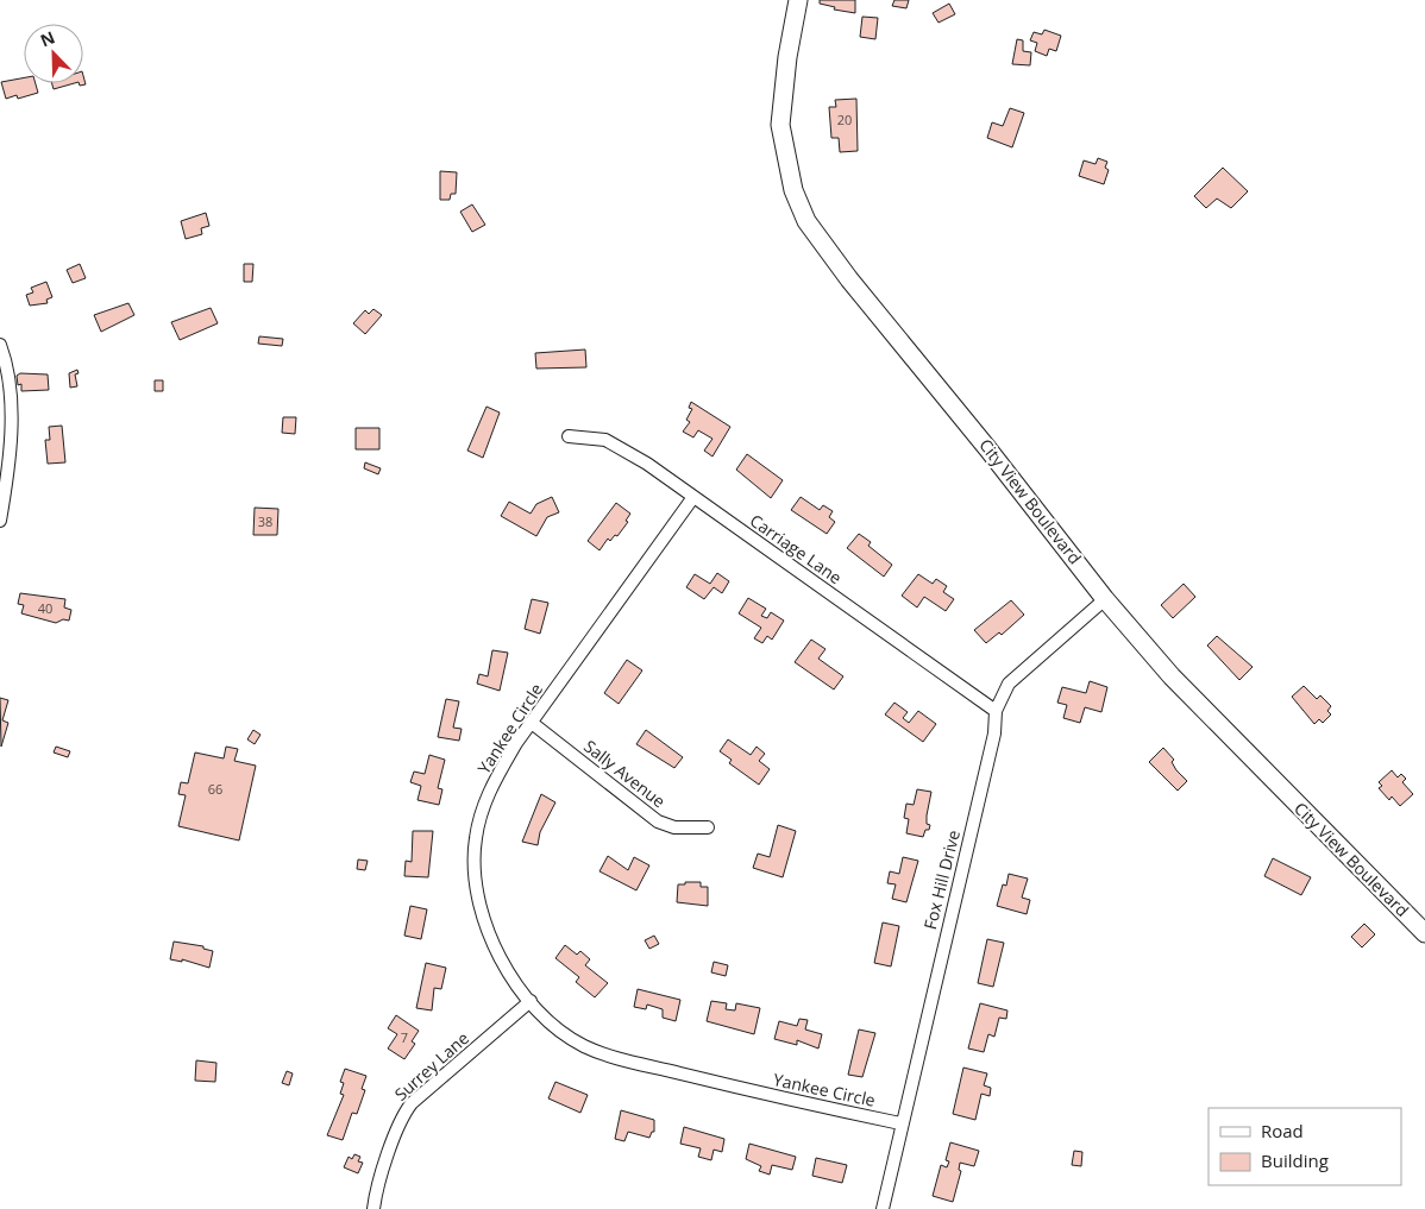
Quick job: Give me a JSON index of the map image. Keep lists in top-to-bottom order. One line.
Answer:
{"streets":{"street":["City View Boulevard","Carriage Lane","Yankee Circle","Sally Avenue","Fox Hill Drive","Surrey Lane"]},"crossings":[["City View Boulevard","Fox Hill Drive"],["Carriage Lane","Yankee Circle"],["Carriage Lane","Fox Hill Drive"],["Yankee Circle","Sally Avenue"],["Yankee Circle","Fox Hill Drive"],["Yankee Circle","Surrey Lane"]],"house_numbers":["20","38","40","66","7"],"legend":["Road","Building"],"north":"top left"}
